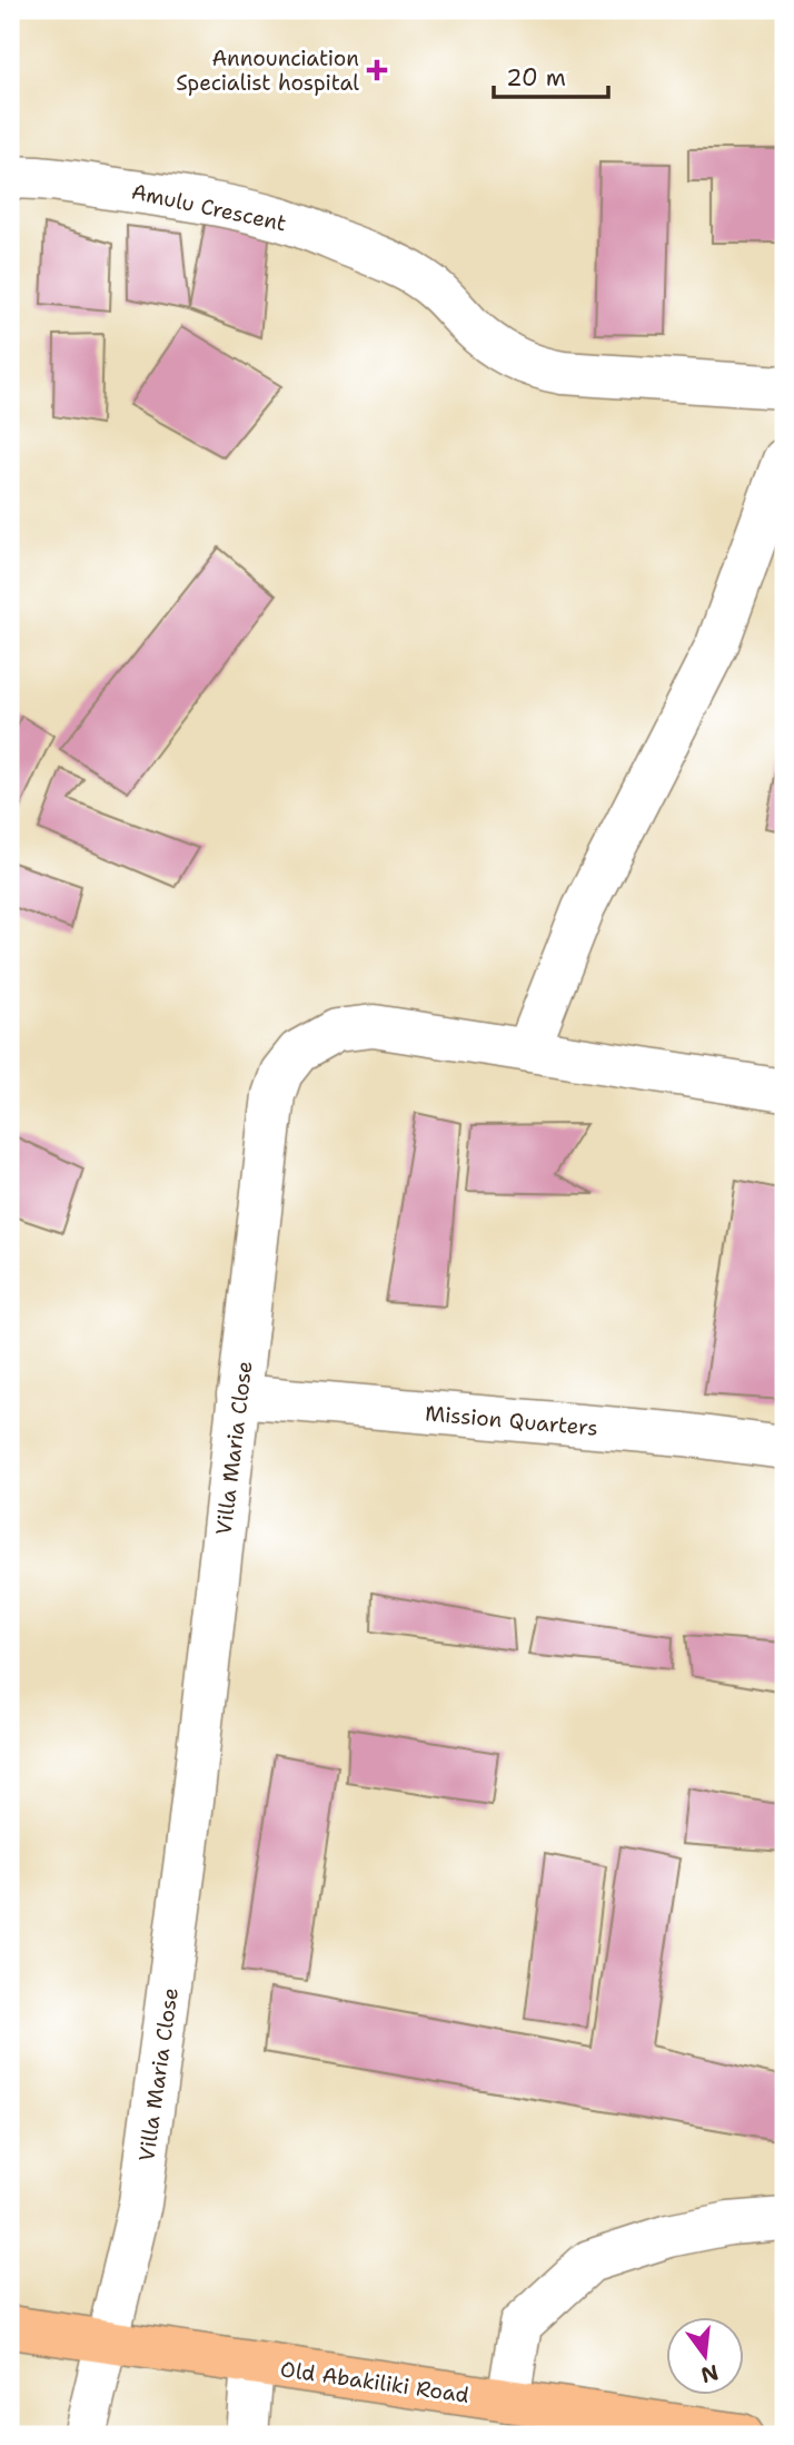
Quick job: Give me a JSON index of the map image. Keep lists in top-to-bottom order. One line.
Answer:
{"streets":{"main road":["Old Abakiliki Road"],"street":["Amulu Crescent","Mission Quarters","Villa Maria Close"]},"crossings":[["Mission Quarters","Villa Maria Close"],["Villa Maria Close","Old Abakiliki Road"]],"places":{"health":["Announciation Specialist hospital"]},"scale_bar":"20 m","north":"bottom"}
